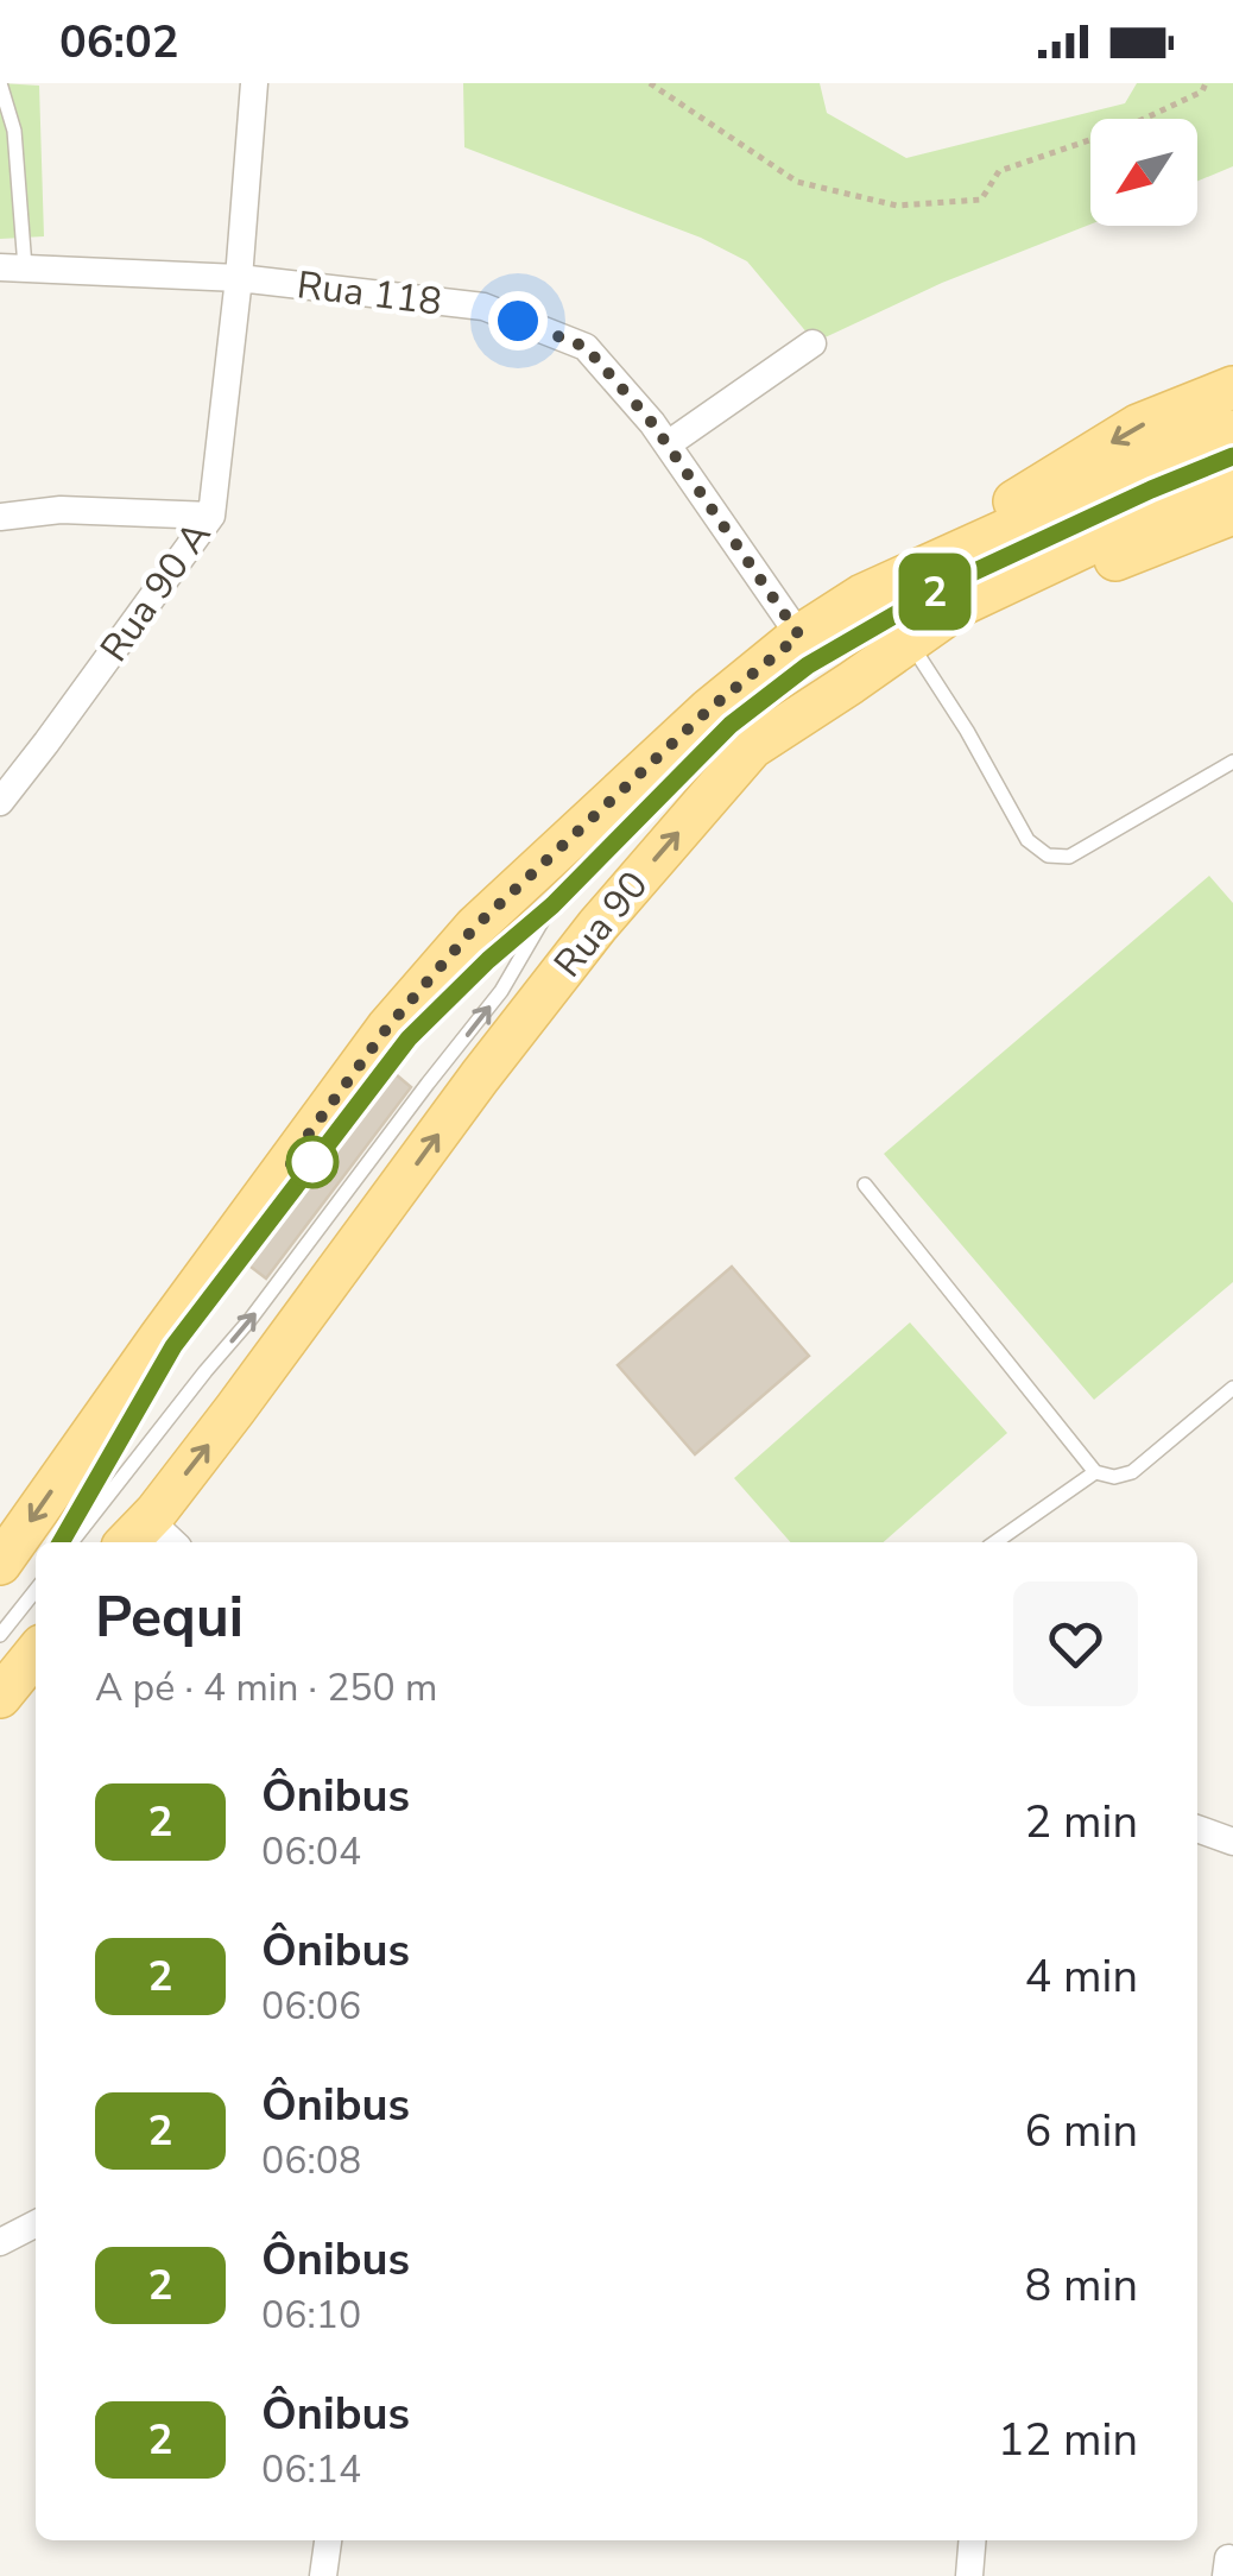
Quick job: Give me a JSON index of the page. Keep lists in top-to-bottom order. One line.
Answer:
{"streets":{"main road":["Rua 90"],"street":["Rua 118","Rua 90 A"]},"crossings":[["Rua 118","Rua 90 A"],["Rua 118","Rua 90"]],"lines":["bus line 2"],"north":"bottom left","page":{"status":"06:02","on_map":"2","heading":["Pequi","A pé · 4 min · 250 m"],"list":[{"mark":"2","name":"Ônibus","note":"06:04","value":"2 min"},{"mark":"2","name":"Ônibus","note":"06:06","value":"4 min"},{"mark":"2","name":"Ônibus","note":"06:08","value":"6 min"},{"mark":"2","name":"Ônibus","note":"06:10","value":"8 min"},{"mark":"2","name":"Ônibus","note":"06:14","value":"12 min"}]}}
